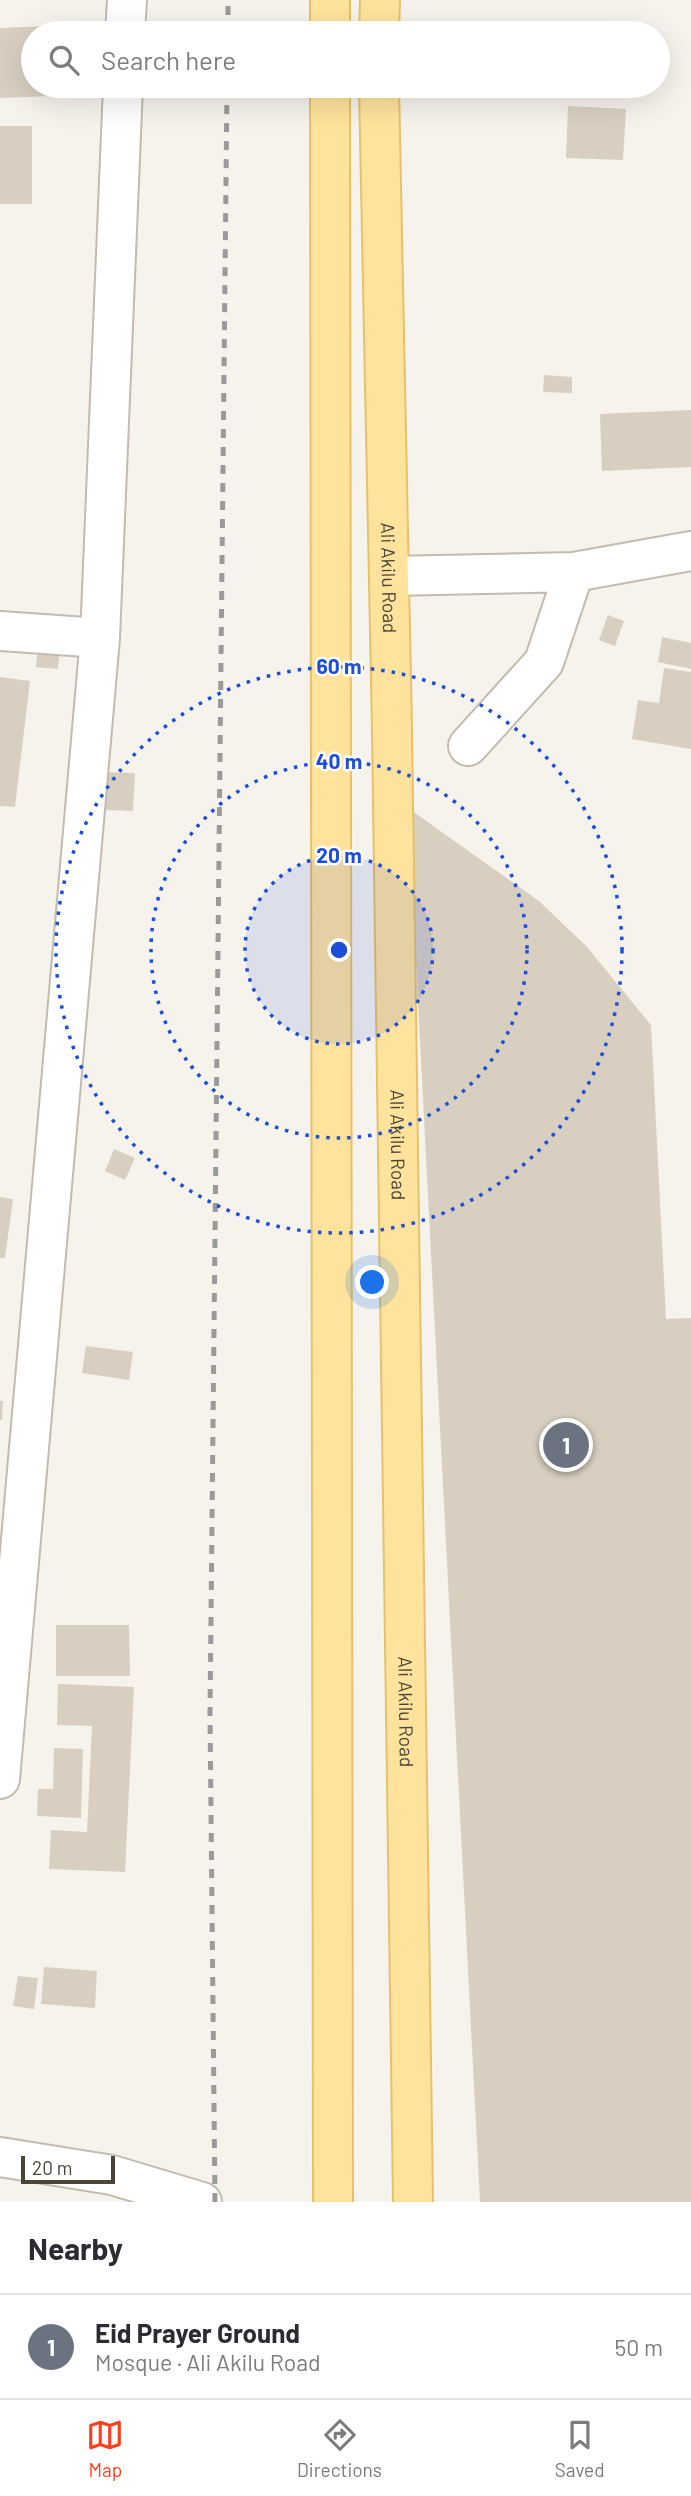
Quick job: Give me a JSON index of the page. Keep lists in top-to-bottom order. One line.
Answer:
{"streets":{"main road":["Ali Akilu Road"]},"scale_bar":"20 m","page":{"search":"Search here","pins":"1","scale":"20 m","heading":"Nearby","list":[{"mark":"1","name":"Eid Prayer Ground","note":"Mosque · Ali Akilu Road","value":"50 m"}],"nav":["Map","Directions","Saved"]},"rings":["60 m","40 m","20 m"]}
